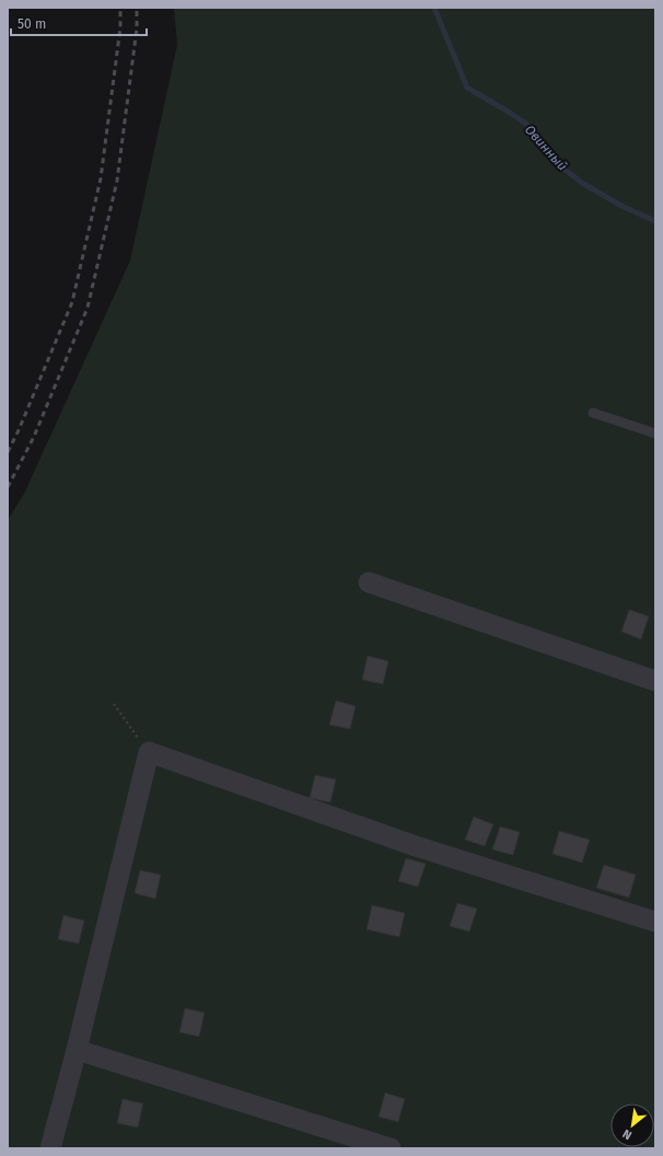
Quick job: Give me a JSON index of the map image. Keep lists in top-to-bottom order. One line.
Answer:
{"water":["Овинный"],"scale_bar":"50 m","north":"bottom left"}
